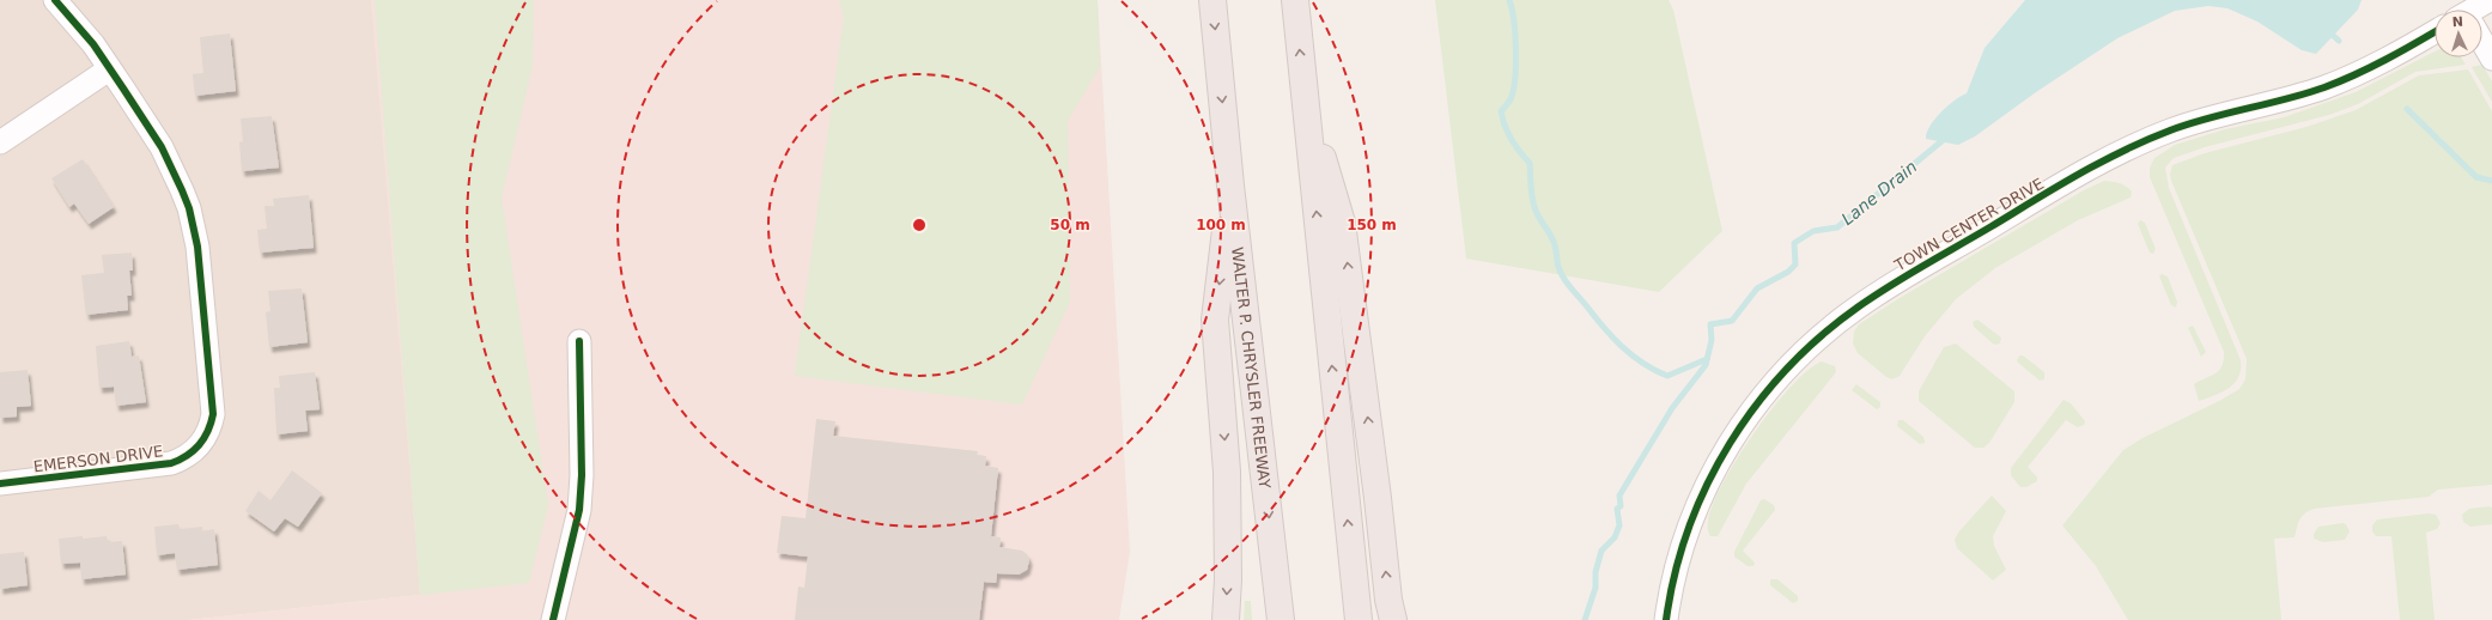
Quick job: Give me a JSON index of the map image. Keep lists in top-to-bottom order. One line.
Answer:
{"streets":{"highway":["WALTER P. CHRYSLER FREEWAY"],"street":["TOWN CENTER DRIVE","EMERSON DRIVE"]},"water":["Lane Drain"],"north":"top","rings":["50 m","100 m","150 m"]}
